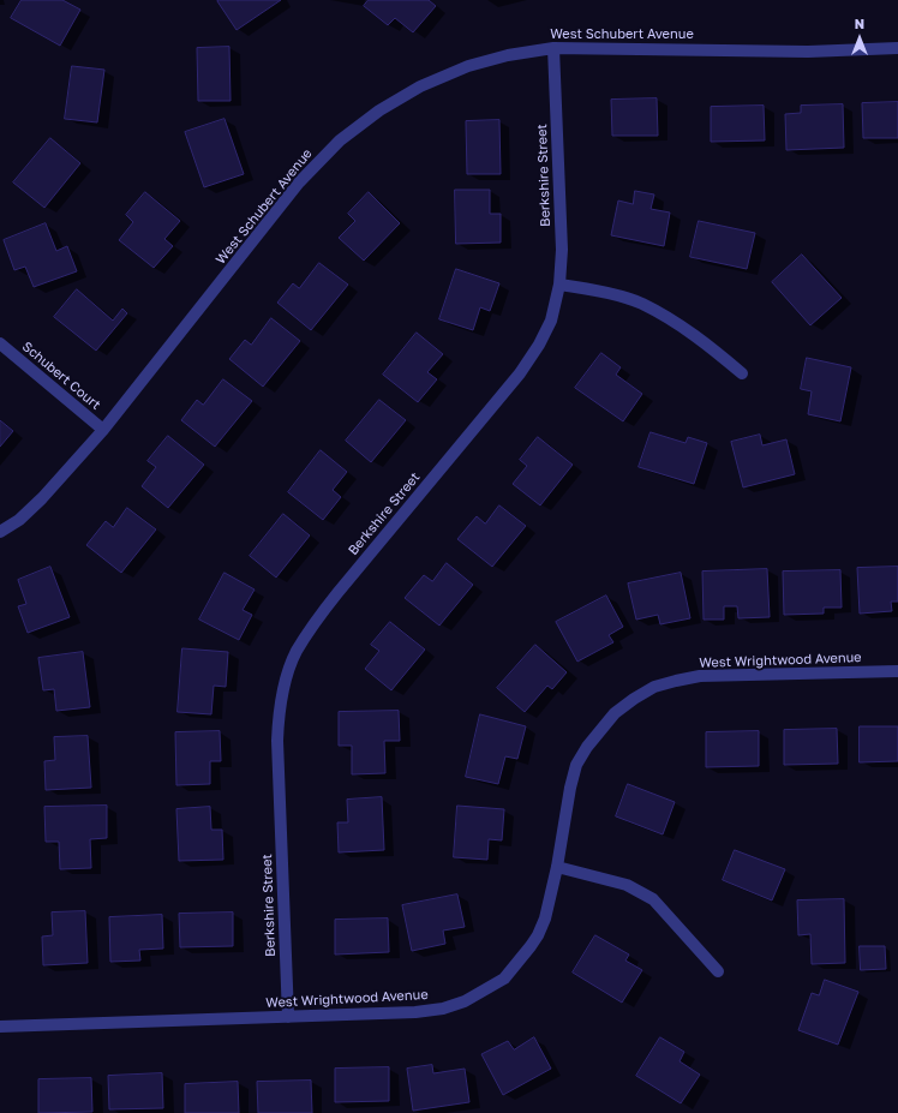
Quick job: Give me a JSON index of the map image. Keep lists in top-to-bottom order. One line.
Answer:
{"streets":{"street":["West Schubert Avenue","Berkshire Street","Schubert Court","West Wrightwood Avenue"]},"crossings":[["West Schubert Avenue","Berkshire Street"],["West Schubert Avenue","Schubert Court"],["Berkshire Street","West Wrightwood Avenue"]],"north":"top"}
